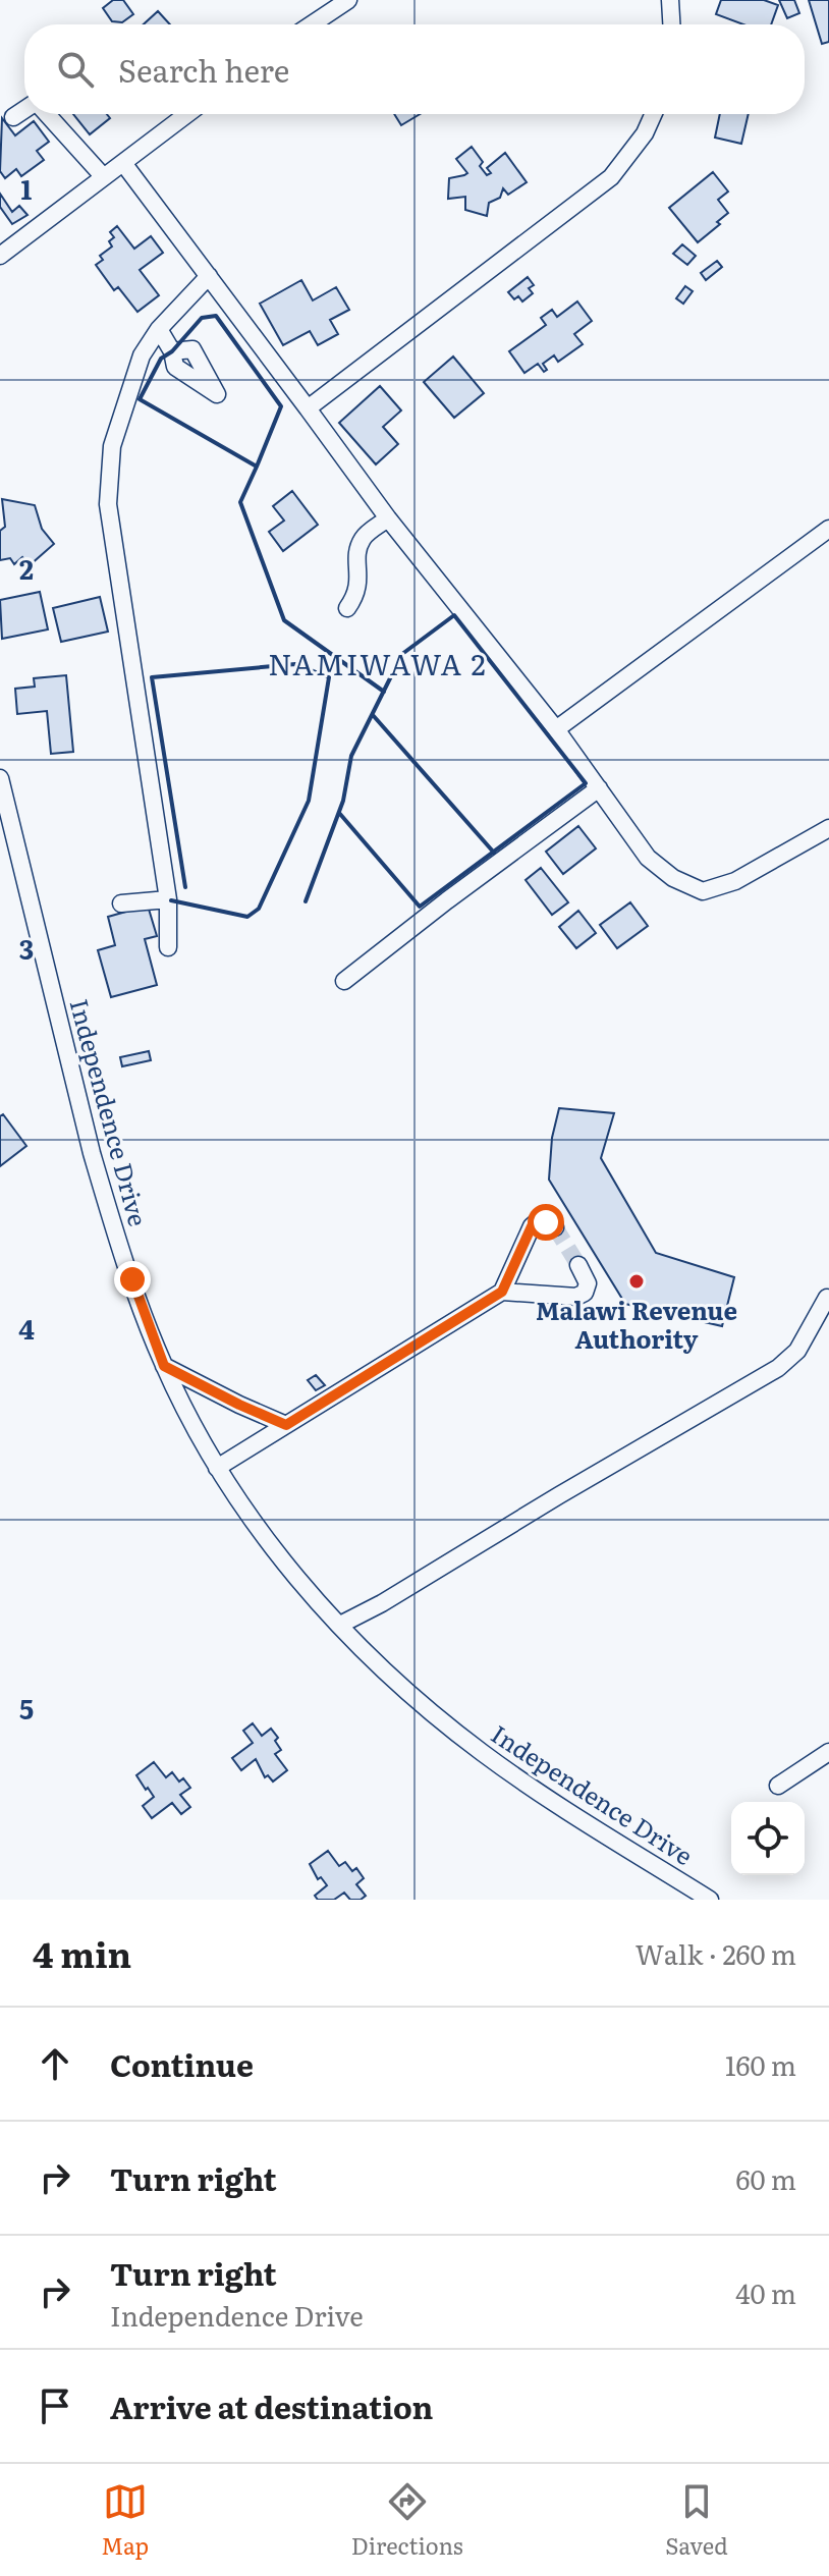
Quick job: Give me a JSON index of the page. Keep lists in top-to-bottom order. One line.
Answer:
{"streets":{"street":["Independence Drive"]},"districts":["NAMIWAWA 2"],"places":["Malawi Revenue Authority"],"page":{"search":"Search here","heading":["4 min","Walk · 260 m"],"list":[["Continue","160 m"],["Turn right","60 m"],["Turn right","Independence Drive","40 m"],"Arrive at destination"],"nav":["Map","Directions","Saved"]},"grid":{"rows":["1","2","3","4","5"]}}
